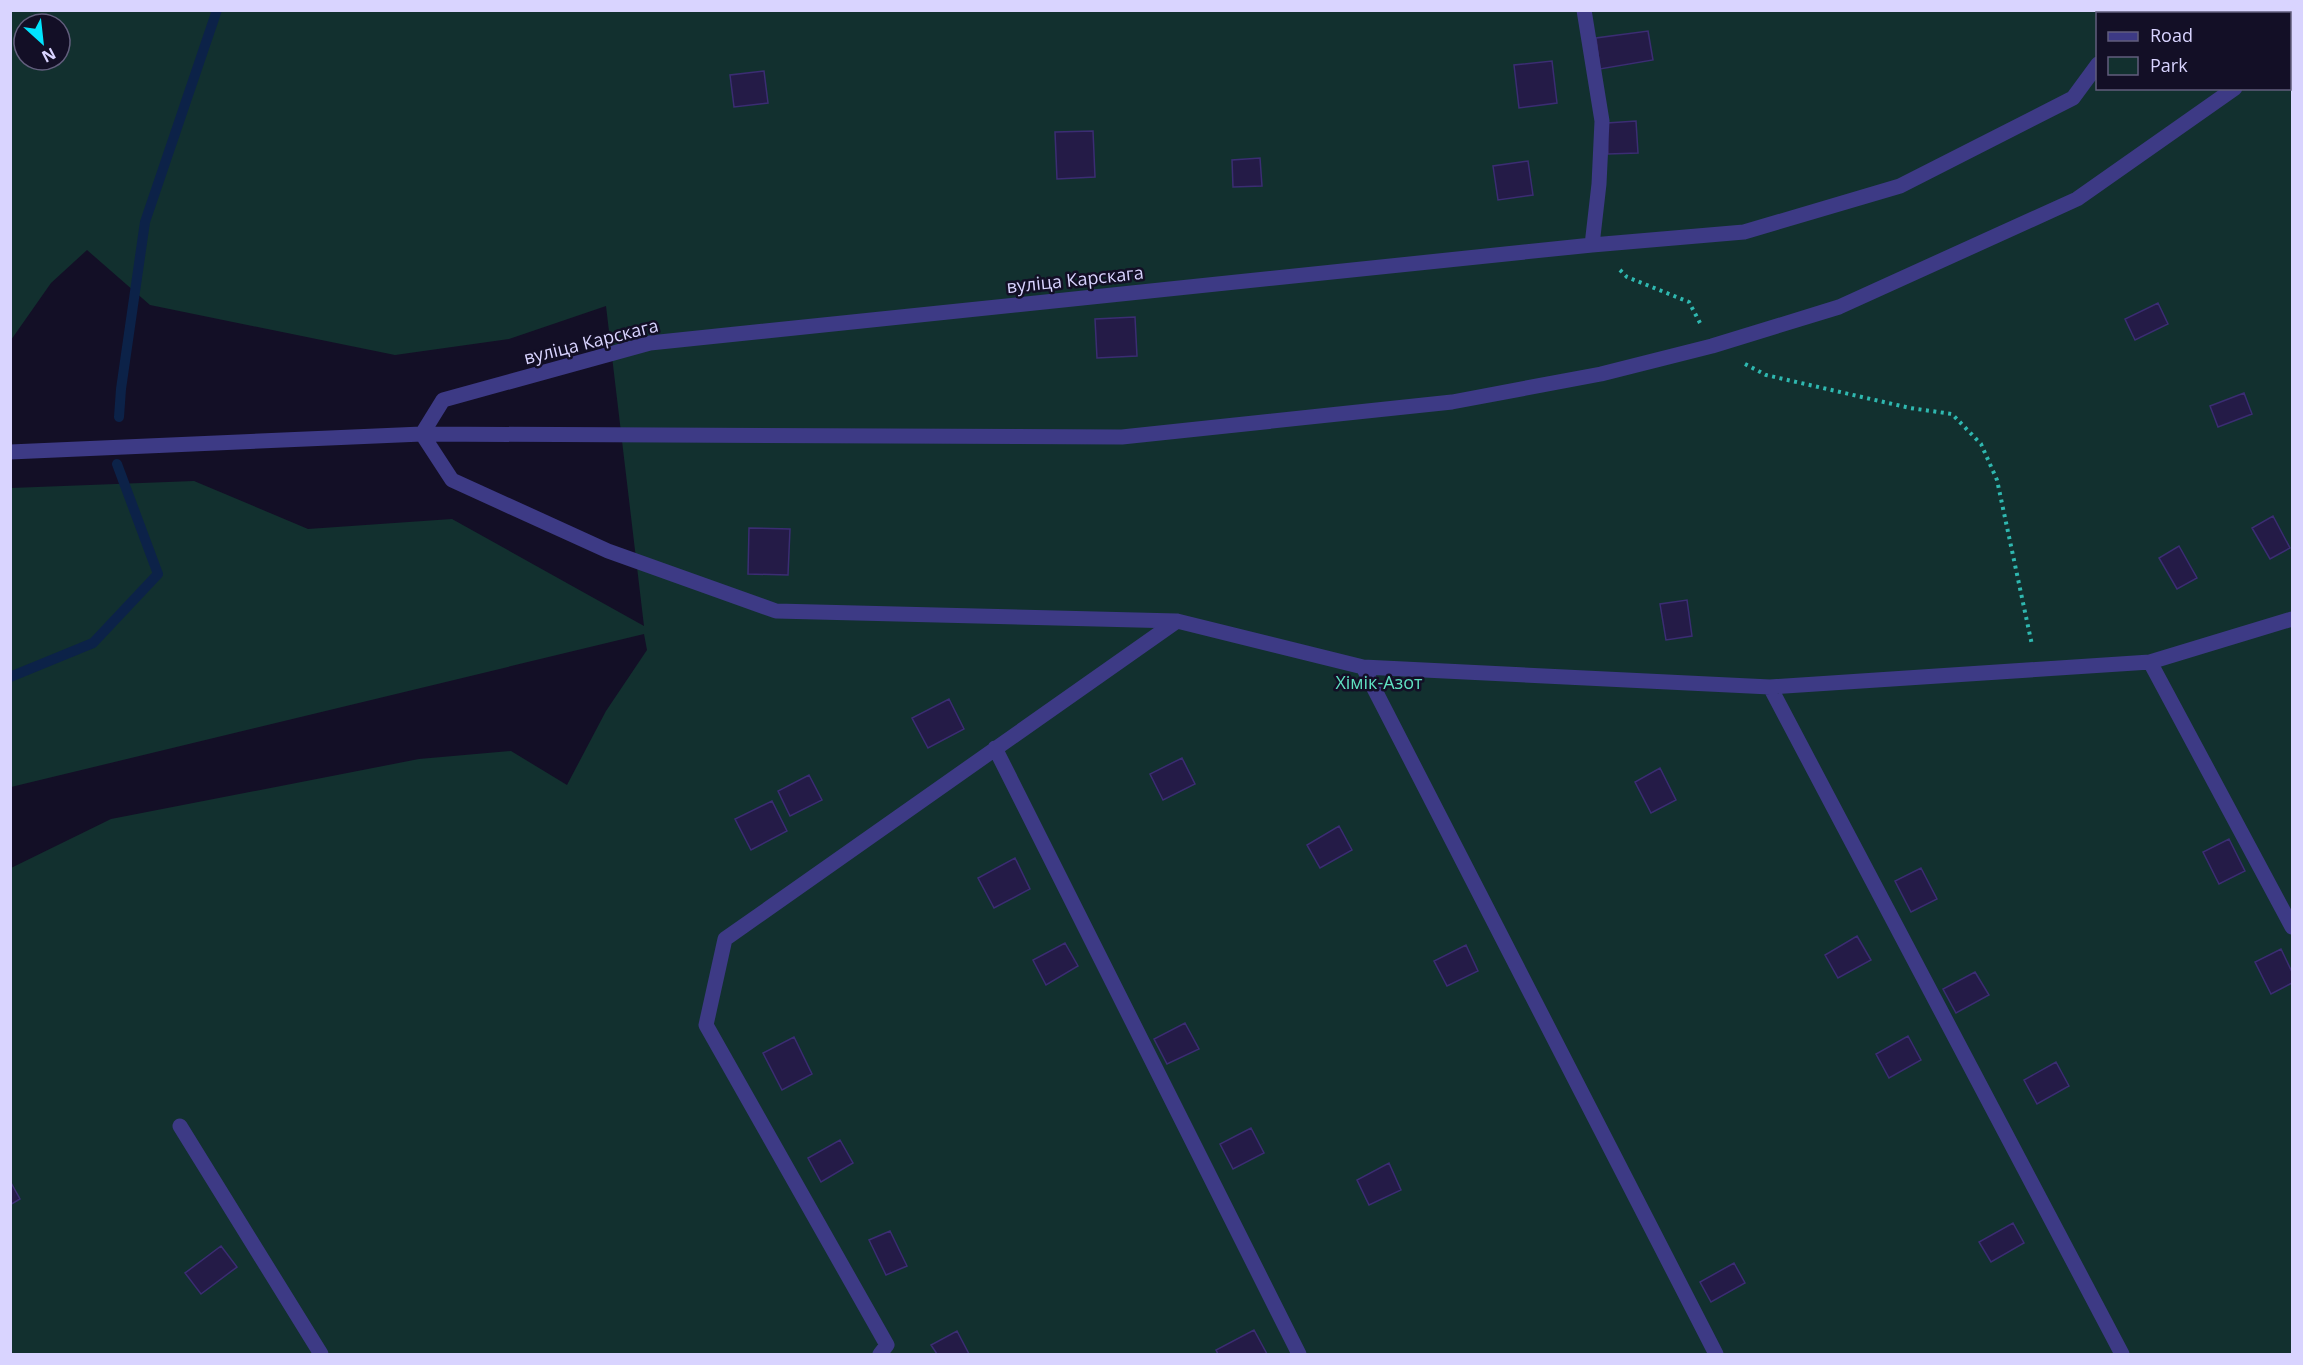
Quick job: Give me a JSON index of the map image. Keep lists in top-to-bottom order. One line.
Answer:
{"streets":{"street":["вуліца Карскага"]},"parks":["Хімік-Азот"],"legend":["Road","Park"],"north":"bottom right"}
